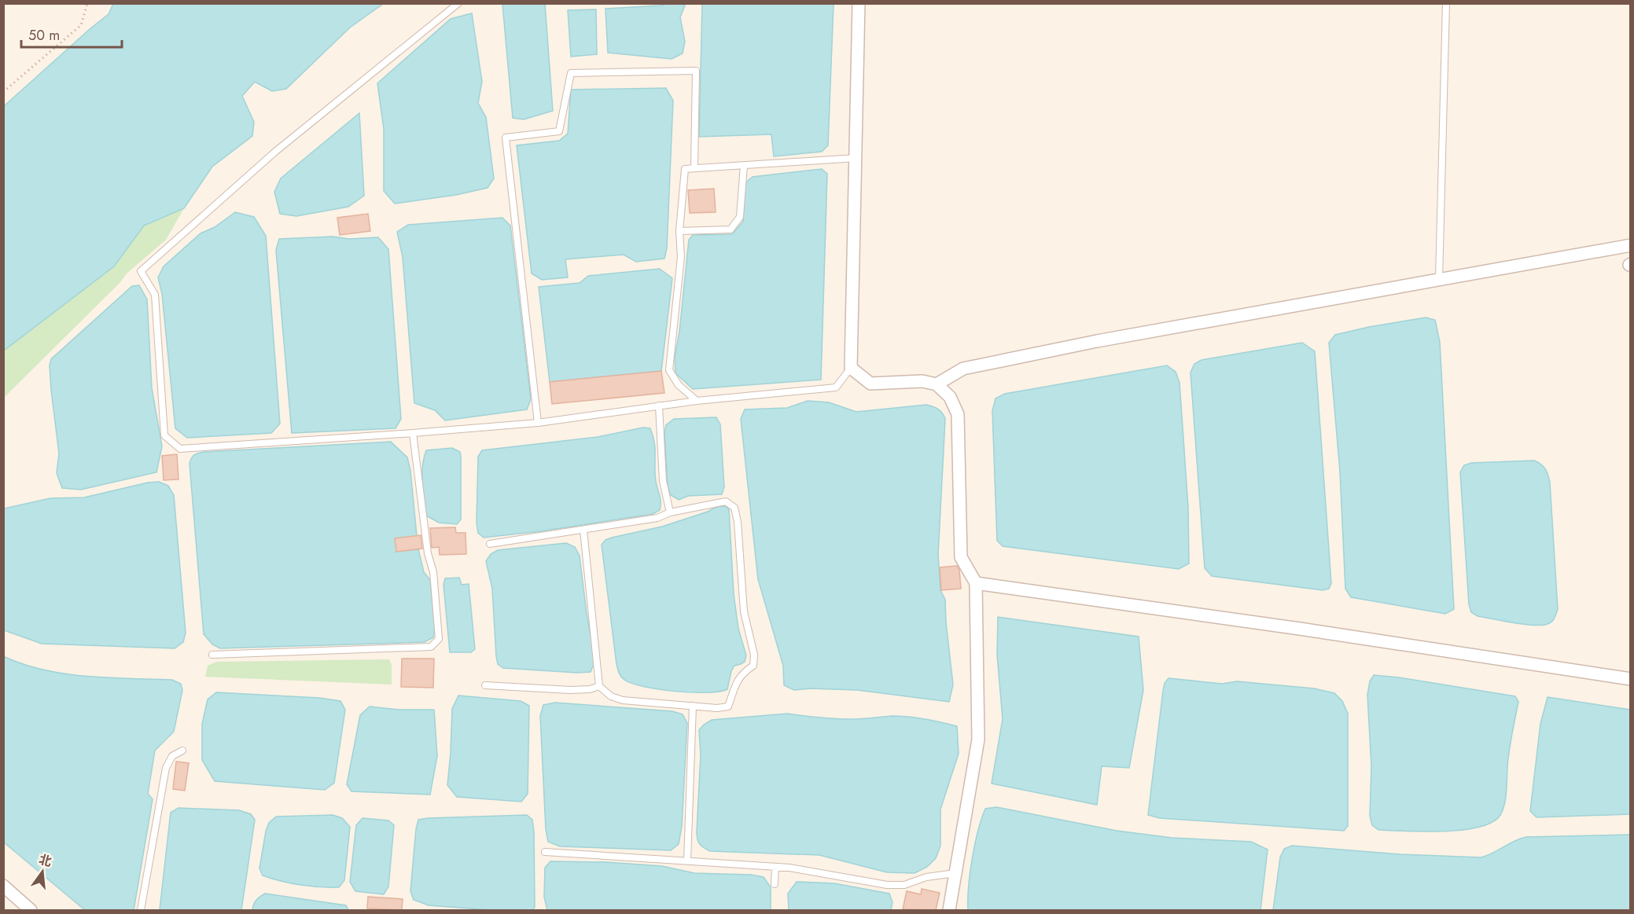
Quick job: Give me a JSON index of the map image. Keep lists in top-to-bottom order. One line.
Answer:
{"scale_bar":"50 m","north":"top"}
